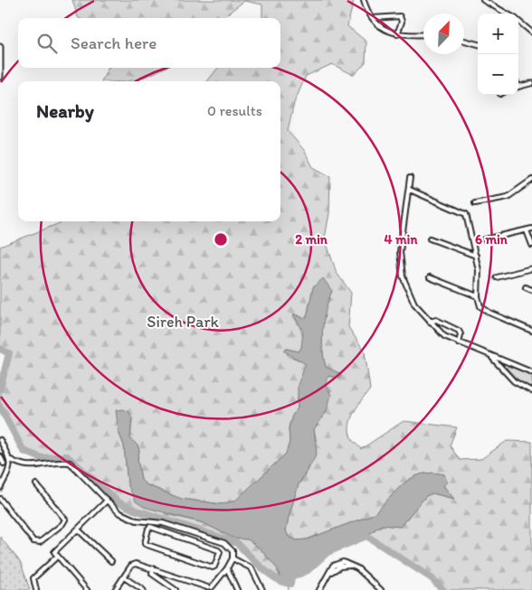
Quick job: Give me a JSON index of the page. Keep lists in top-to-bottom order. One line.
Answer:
{"parks":["Sireh Park"],"north":"top right","page":{"map_buttons":["+","−"],"search":"Search here","heading":["Nearby","0 results"]},"rings":["2 min","4 min","6 min"]}
